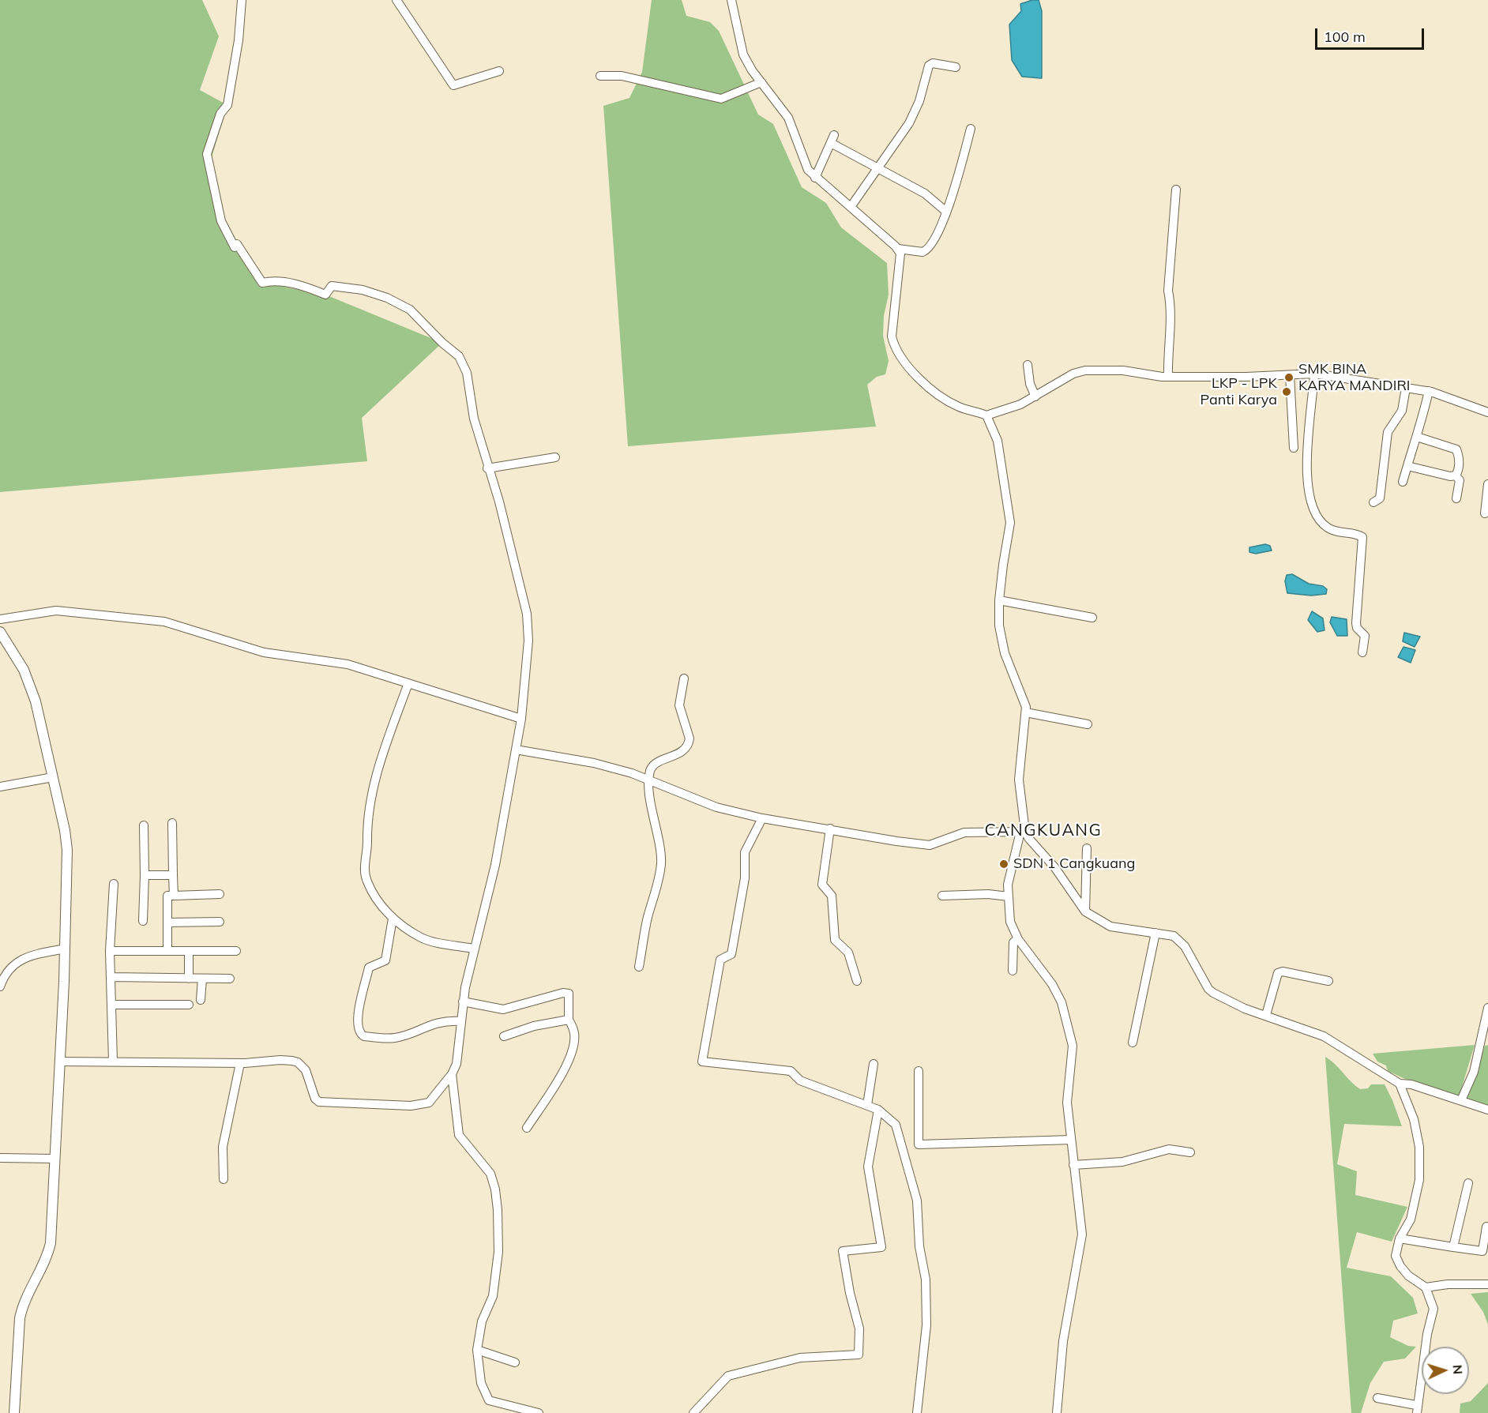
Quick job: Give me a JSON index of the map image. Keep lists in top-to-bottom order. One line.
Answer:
{"districts":["CANGKUANG"],"places":["SMK BINA KARYA MANDIRI","LKP - LPK Panti Karya","SDN 1 Cangkuang"],"scale_bar":"100 m","north":"right"}
